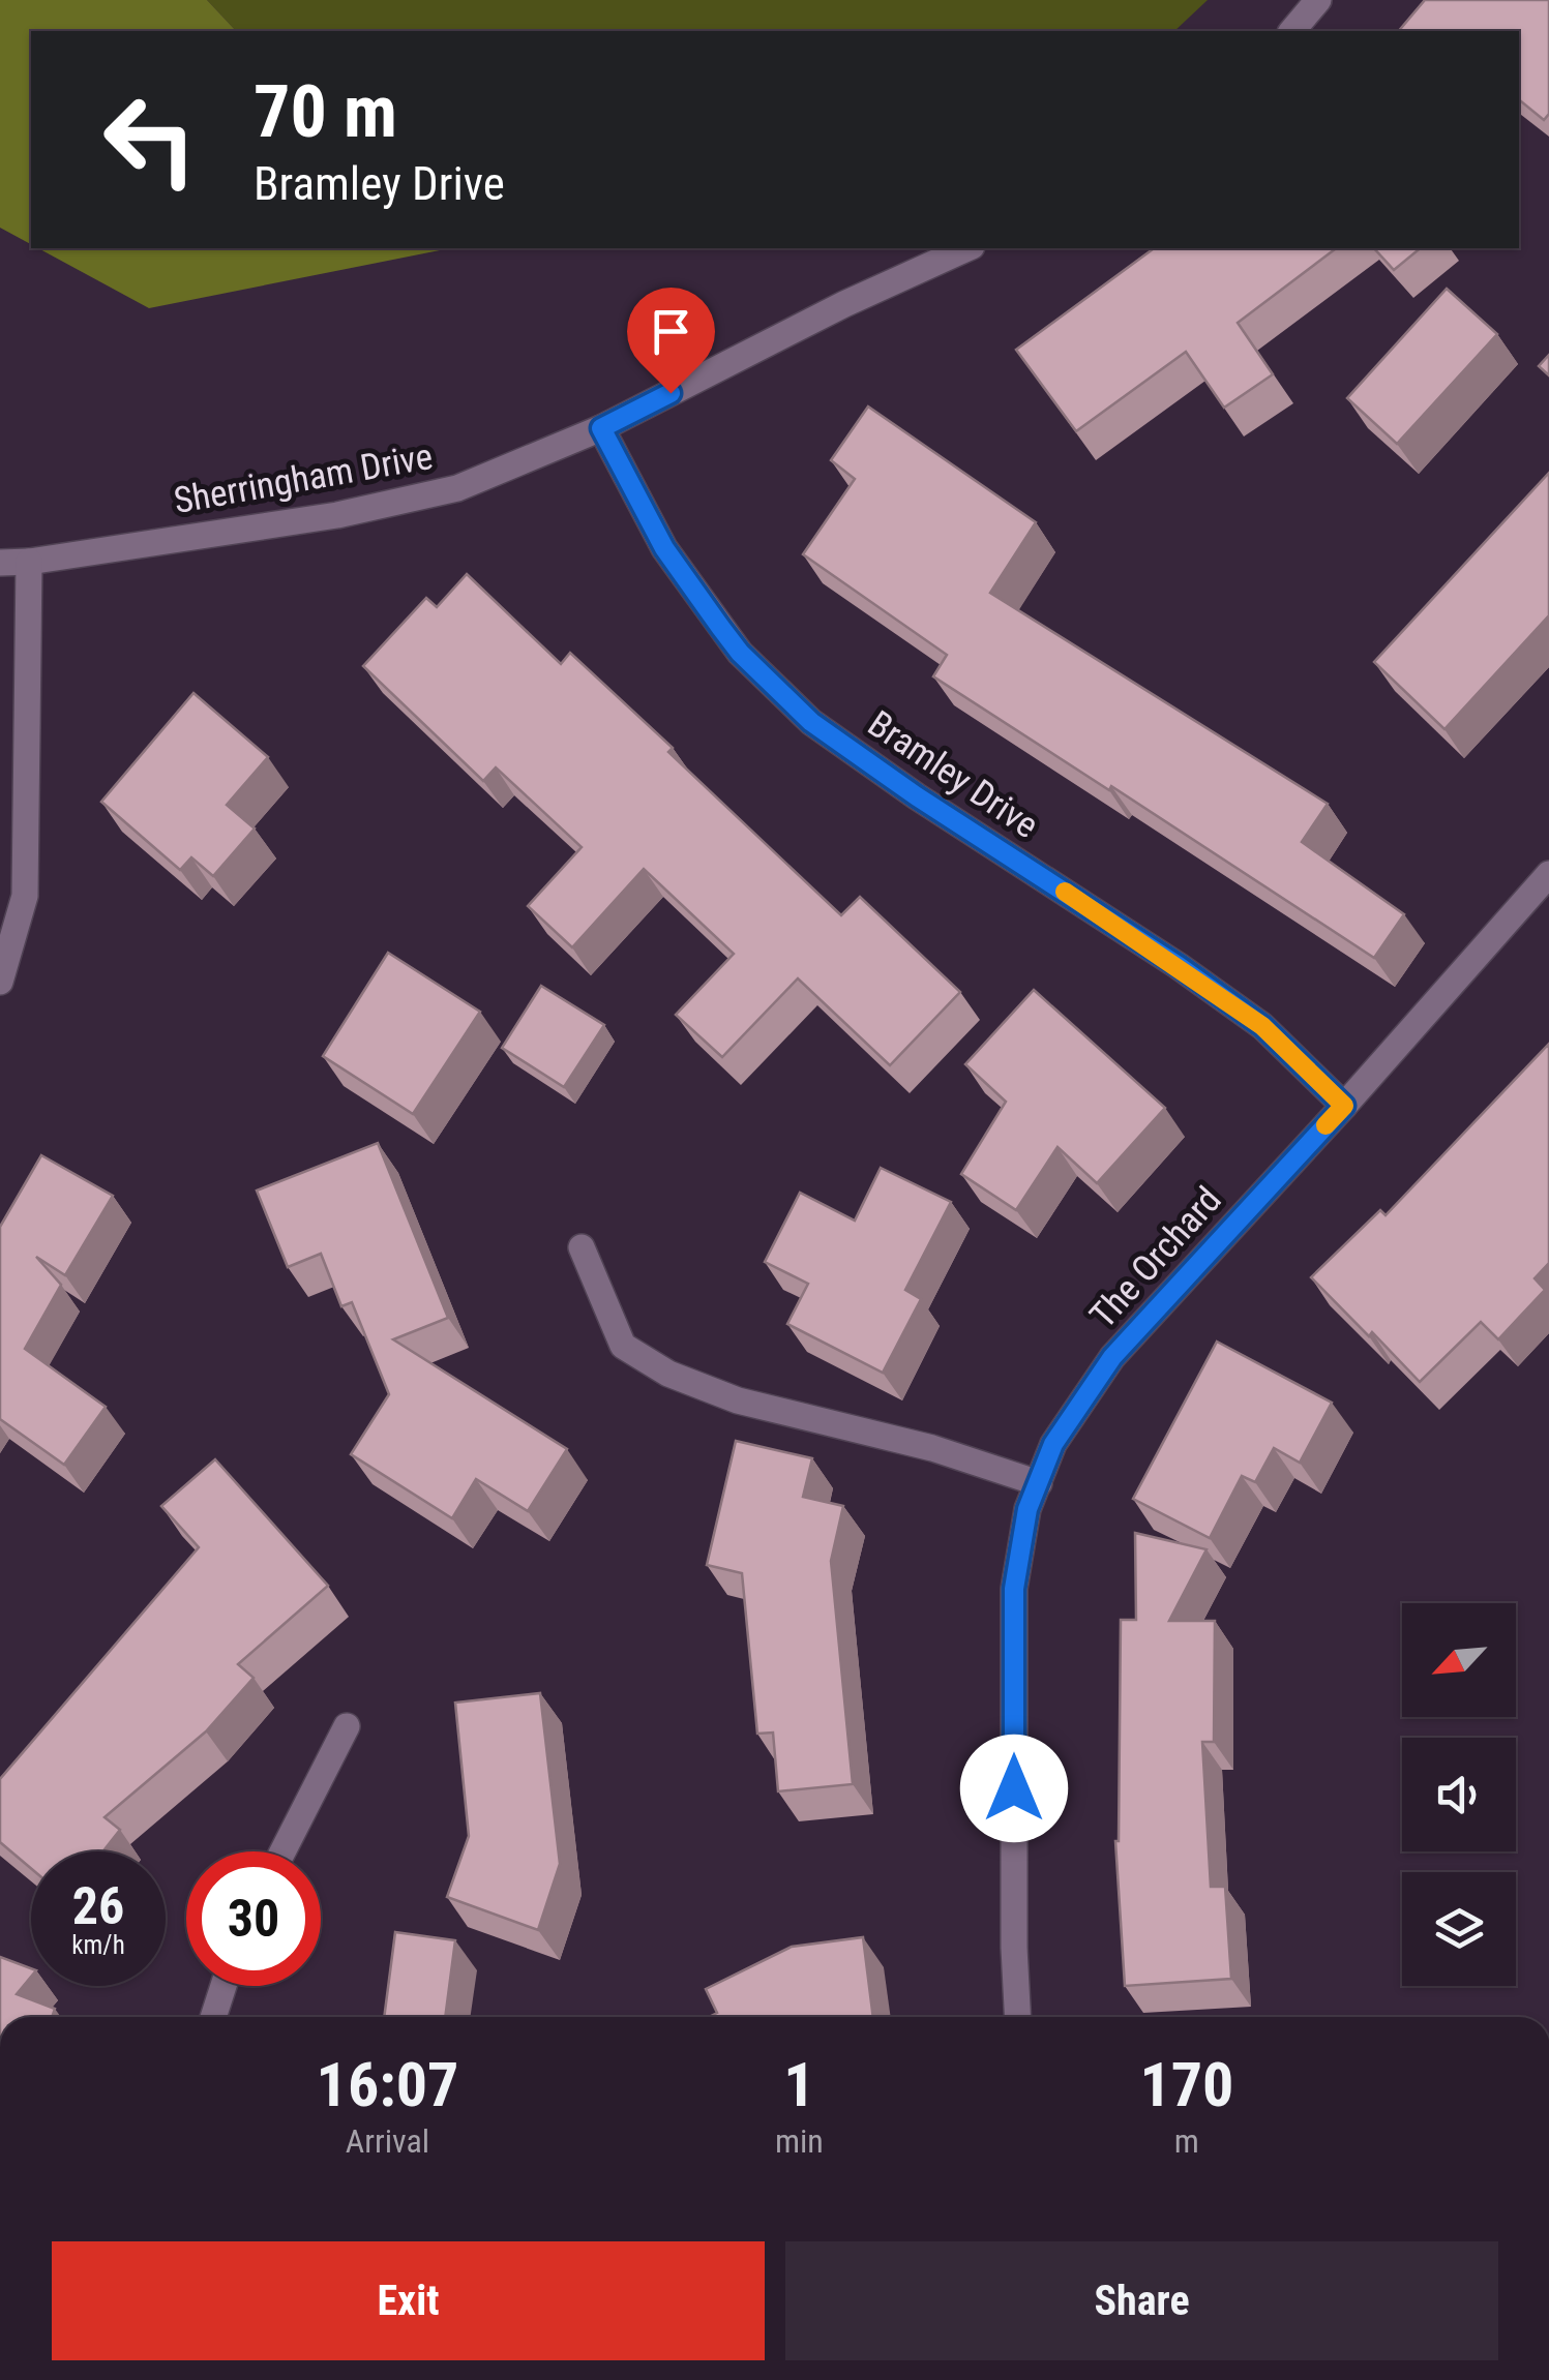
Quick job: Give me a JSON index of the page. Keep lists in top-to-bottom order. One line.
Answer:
{"streets":{"street":["Sherringham Drive","Bramley Drive","The Orchard"]},"crossings":[["Sherringham Drive","Bramley Drive"],["Bramley Drive","The Orchard"]],"north":"bottom left","page":{"turn":["70 m","Bramley Drive"],"speed":"26 km/h","limit":"30","eta":["16:07","Arrival","1","min","170","m"],"buttons":["Exit","Share"]}}
